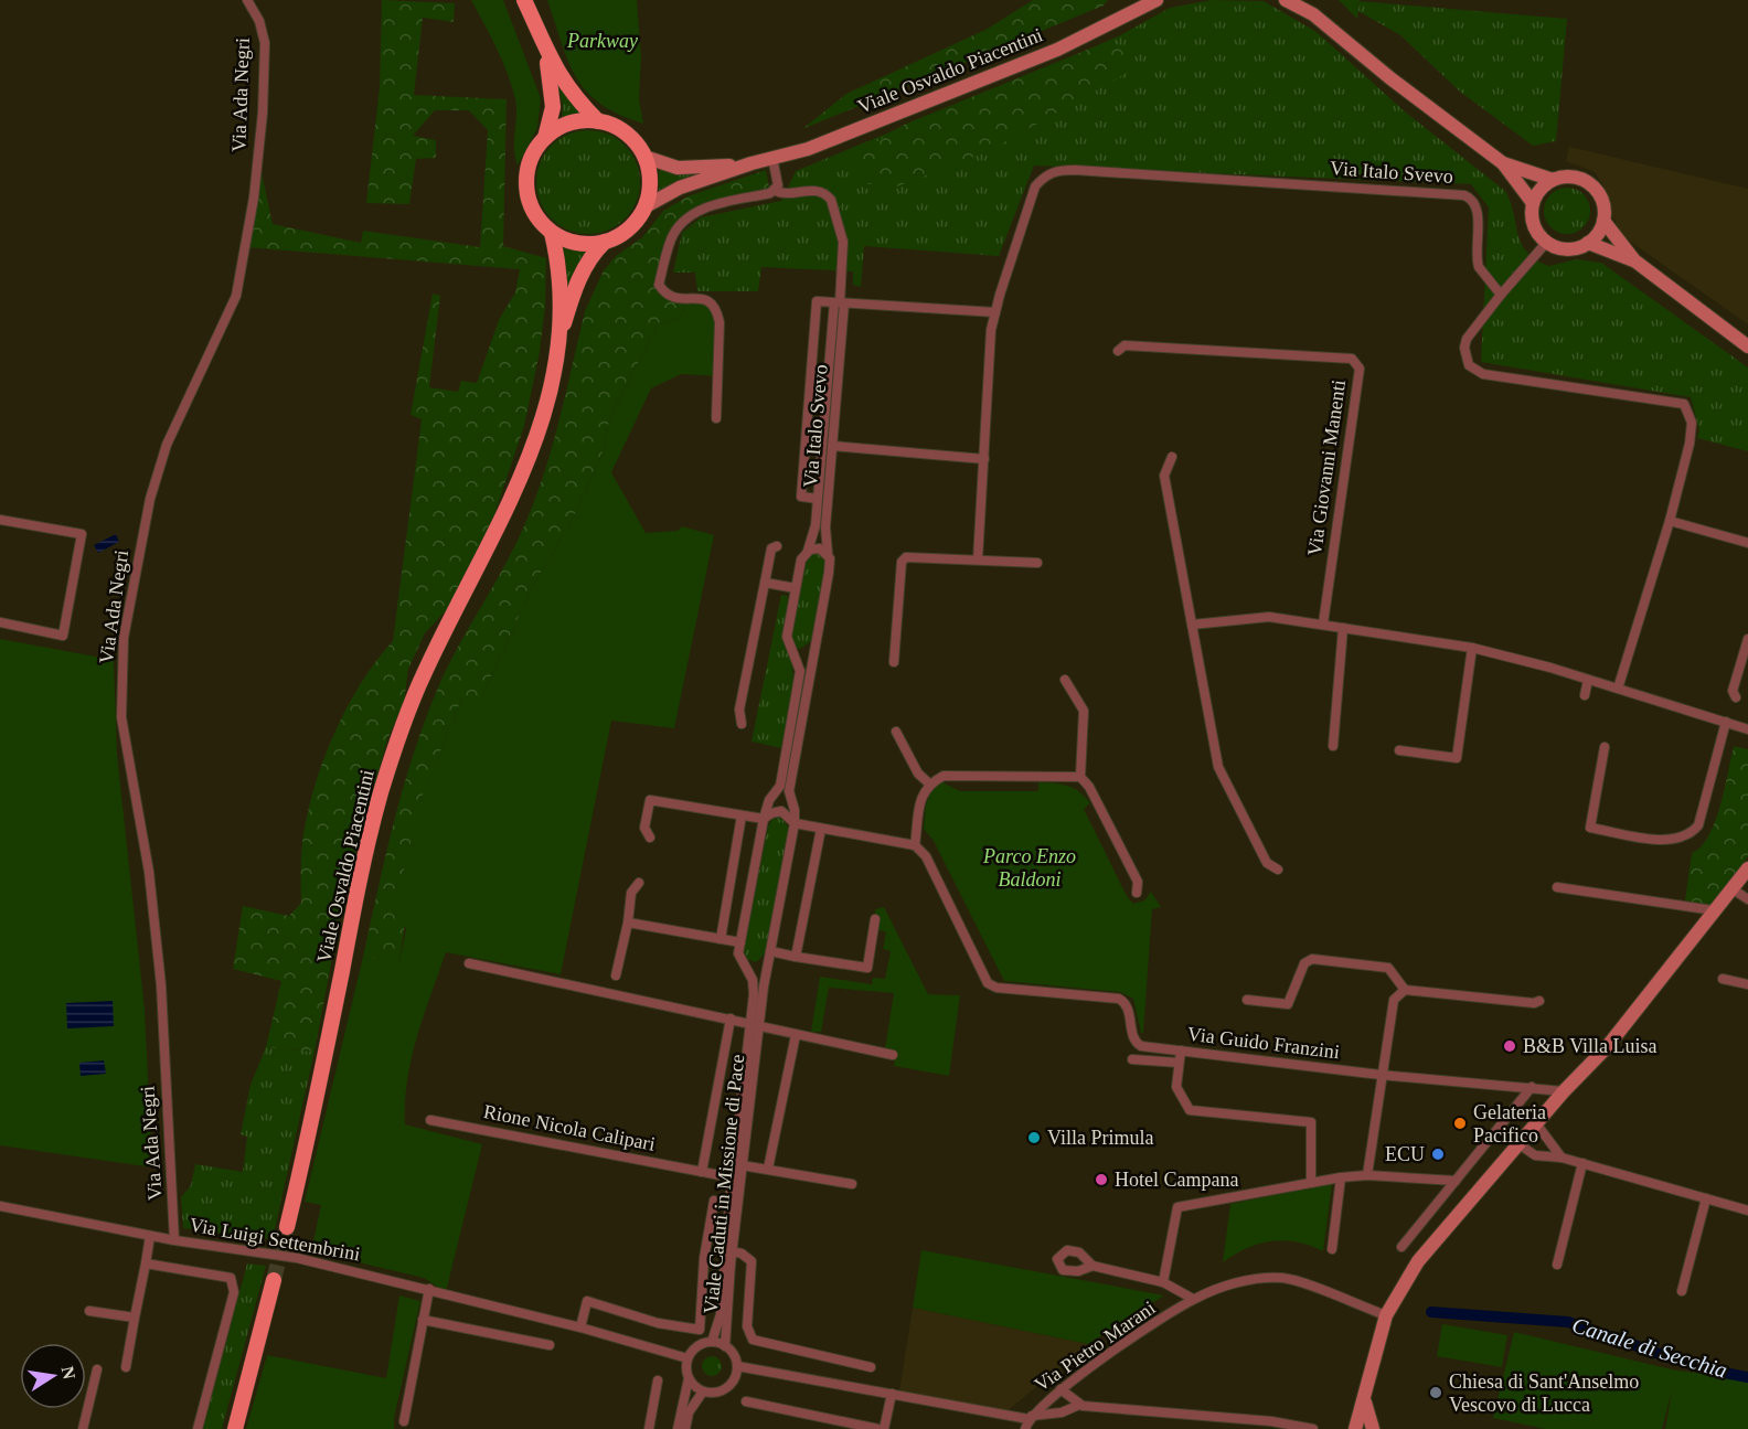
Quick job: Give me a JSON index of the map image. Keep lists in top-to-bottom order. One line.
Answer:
{"streets":{"main road":["Viale Osvaldo Piacentini"],"street":["Via Ada Negri","Via Italo Svevo","Via Giovanni Manenti","Via Guido Franzini","Rione Nicola Calipari","Viale Caduti in Missione di Pace","Via Luigi Settembrini","Via Pietro Marani"]},"crossings":[["Via Ada Negri","Via Luigi Settembrini"],["Via Italo Svevo","Viale Caduti in Missione di Pace"],["Rione Nicola Calipari","Viale Caduti in Missione di Pace"],["Viale Caduti in Missione di Pace","Via Luigi Settembrini"]],"water":["Canale di Secchia"],"parks":["Parkway","Parco Enzo Baldoni"],"places":["B&B Villa Luisa","Gelateria Pacifico","Villa Primula","ECU","Hotel Campana","Chiesa di Sant'Anselmo Vescovo di Lucca"],"north":"right"}
